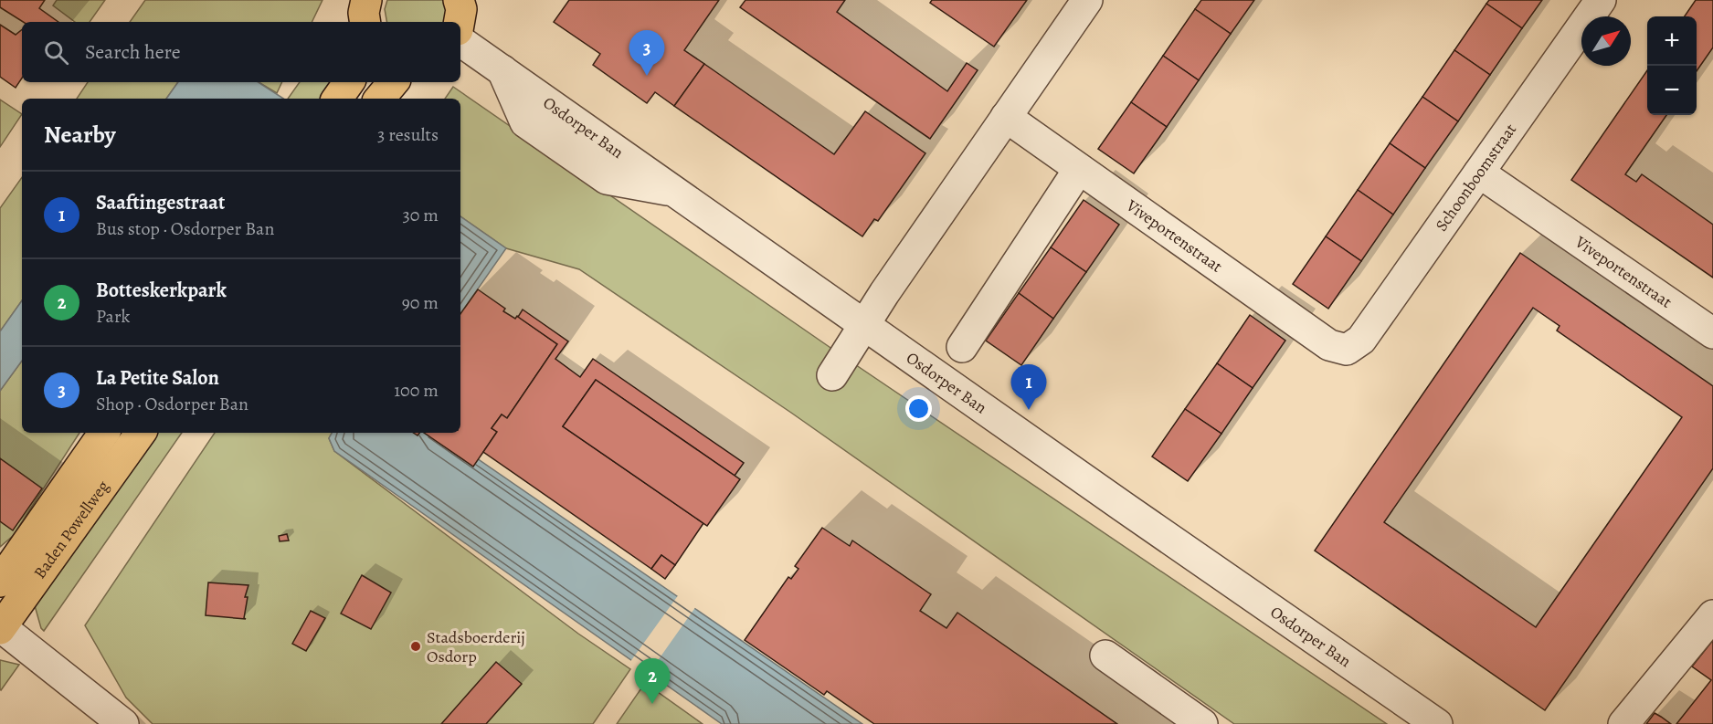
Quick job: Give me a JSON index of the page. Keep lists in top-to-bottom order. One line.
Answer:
{"streets":{"main road":["Baden Powellweg"],"street":["Osdorper Ban","Schoonboomstraat","Viveportenstraat"]},"crossings":[["Schoonboomstraat","Viveportenstraat"]],"places":["Stadsboerderij Osdorp"],"north":"top right","page":{"map_buttons":["+","−"],"search":"Search here","pins":["3","1","2"],"heading":["Nearby","3 results"],"list":[{"mark":"1","name":"Saaftingestraat","note":"Bus stop · Osdorper Ban","value":"30 m"},{"mark":"2","name":"Botteskerkpark","note":"Park","value":"90 m"},{"mark":"3","name":"La Petite Salon","note":"Shop · Osdorper Ban","value":"100 m"}]}}
